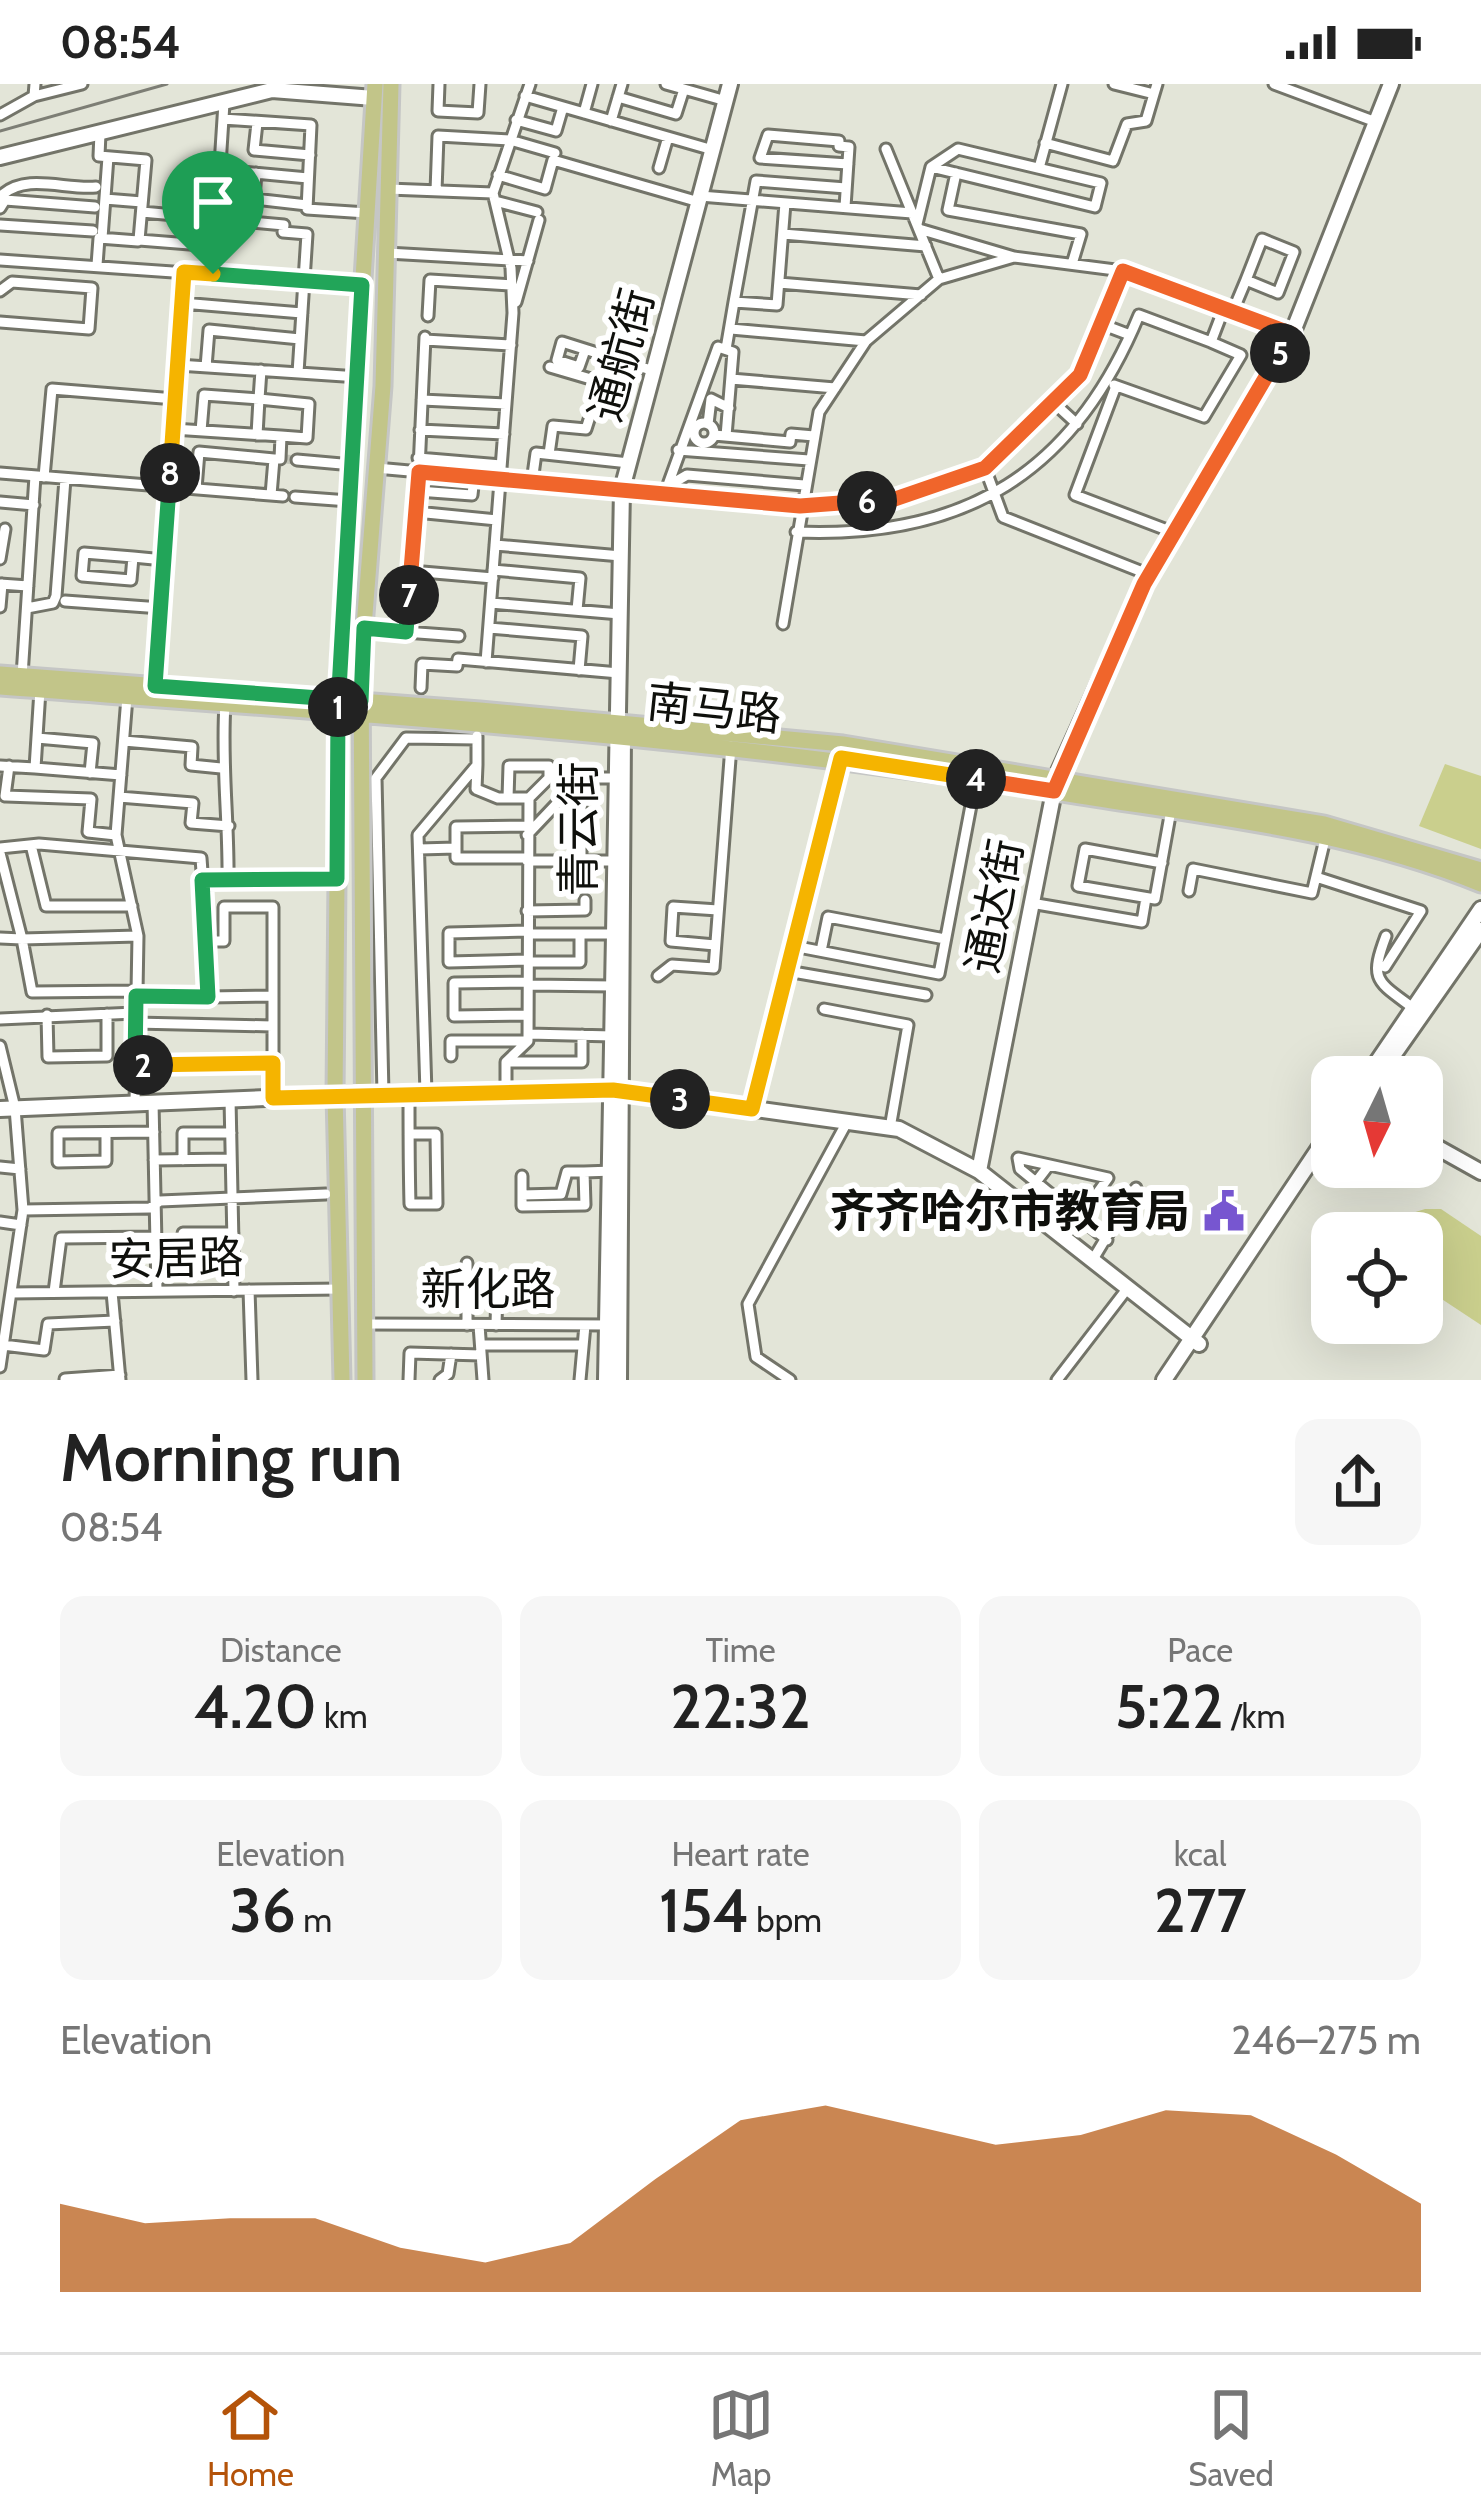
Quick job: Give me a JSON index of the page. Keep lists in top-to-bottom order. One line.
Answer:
{"streets":{"main road":["南马路"],"street":["通航街","青云街","通达街","安居路","新化路"]},"crossings":[["通航街","南马路"],["通航街","青云街"],["南马路","青云街"],["南马路","通达街"],["青云街","新化路"]],"places":{"public building":["齐齐哈尔市教育局"]},"north":"bottom","page":{"status":"08:54","pins":["5","8","6","7","1","4","2","3"],"heading":["Morning run","08:54"],"stats":[["Distance","4.20 km"],["Time","22:32"],["Pace","5:22 /km"],["Elevation","36 m"],["Heart rate","154 bpm"],["kcal","277"]],"chart":["Elevation","246–275 m"],"tabs":["Home","Map","Saved"]}}
